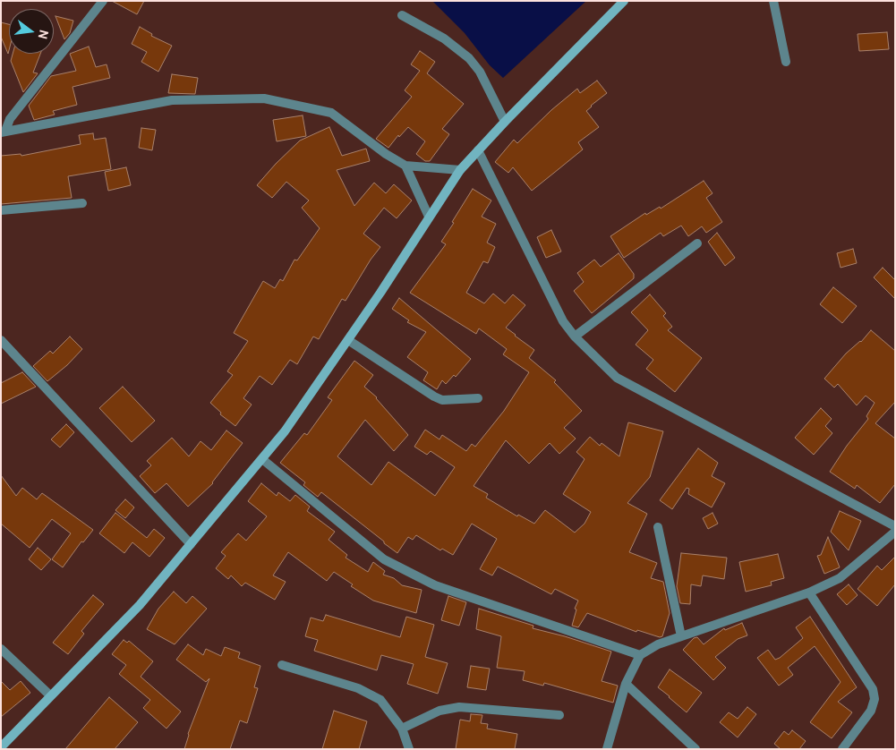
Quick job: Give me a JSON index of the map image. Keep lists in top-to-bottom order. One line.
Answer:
{"north":"right"}
